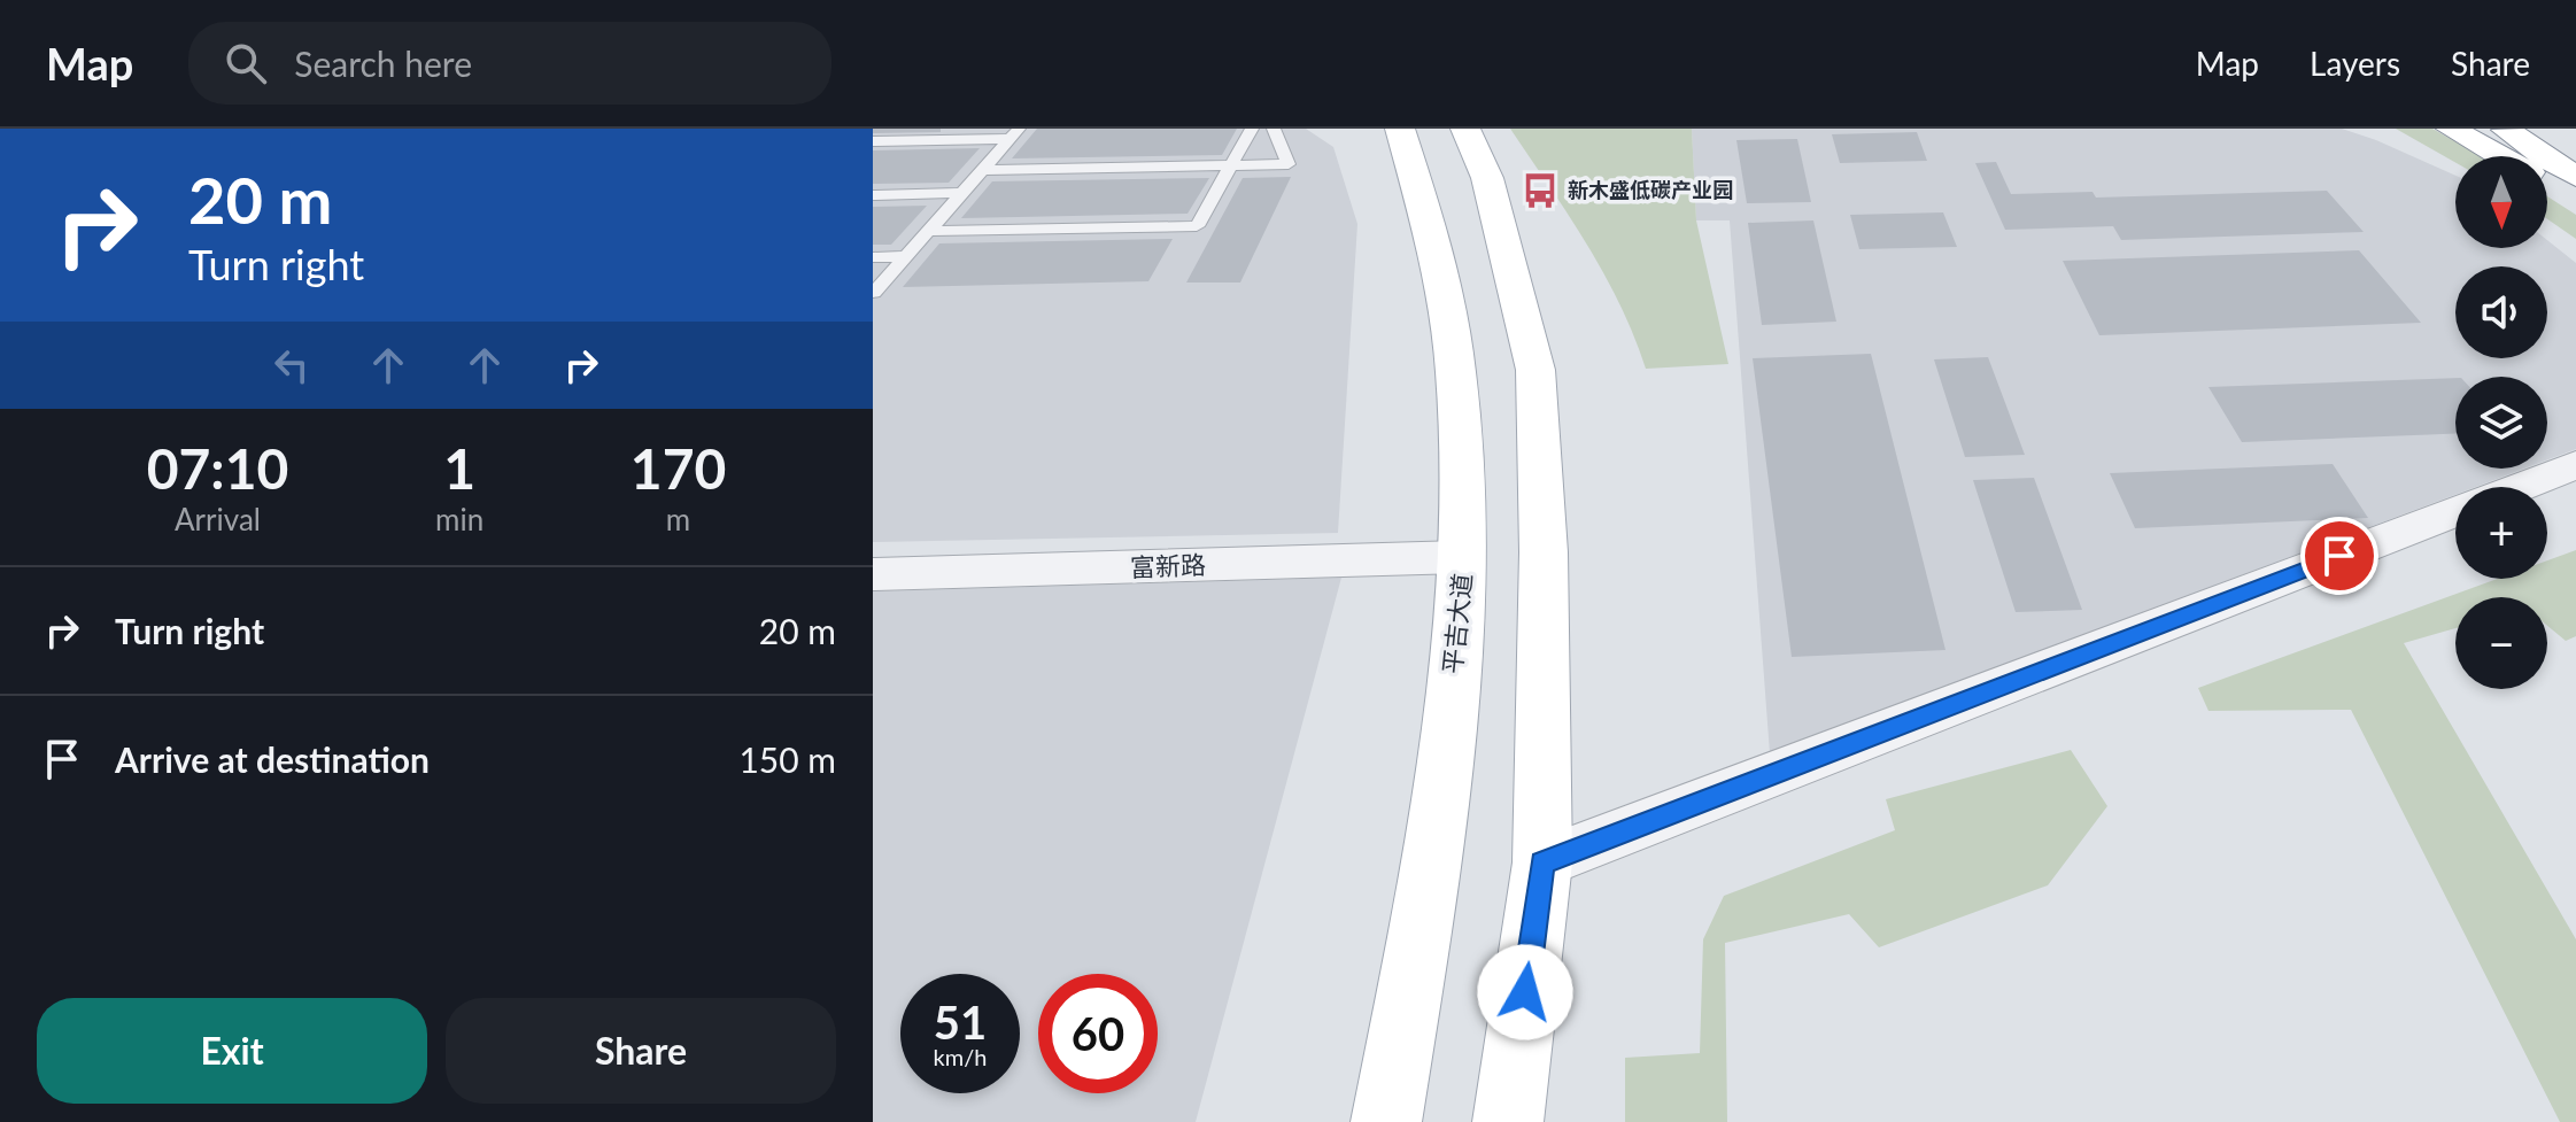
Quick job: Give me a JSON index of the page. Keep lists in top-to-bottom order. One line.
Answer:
{"streets":{"main road":["平吉大道"],"street":["富新路"]},"crossings":[["富新路","平吉大道"]],"places":{"bus stop":["新木盛低碳产业园"]},"north":"bottom","page":{"header":"Map","search":"Search here","nav":["Map","Layers","Share"],"turn":["20 m","Turn right"],"map_buttons":["+","−"],"eta":["07:10","Arrival","1","min","170","m"],"list":[{"name":"Turn right","value":"20 m"},{"name":"Arrive at destination","value":"150 m"}],"speed":"51 km/h","limit":"60","buttons":["Exit","Share"]}}
